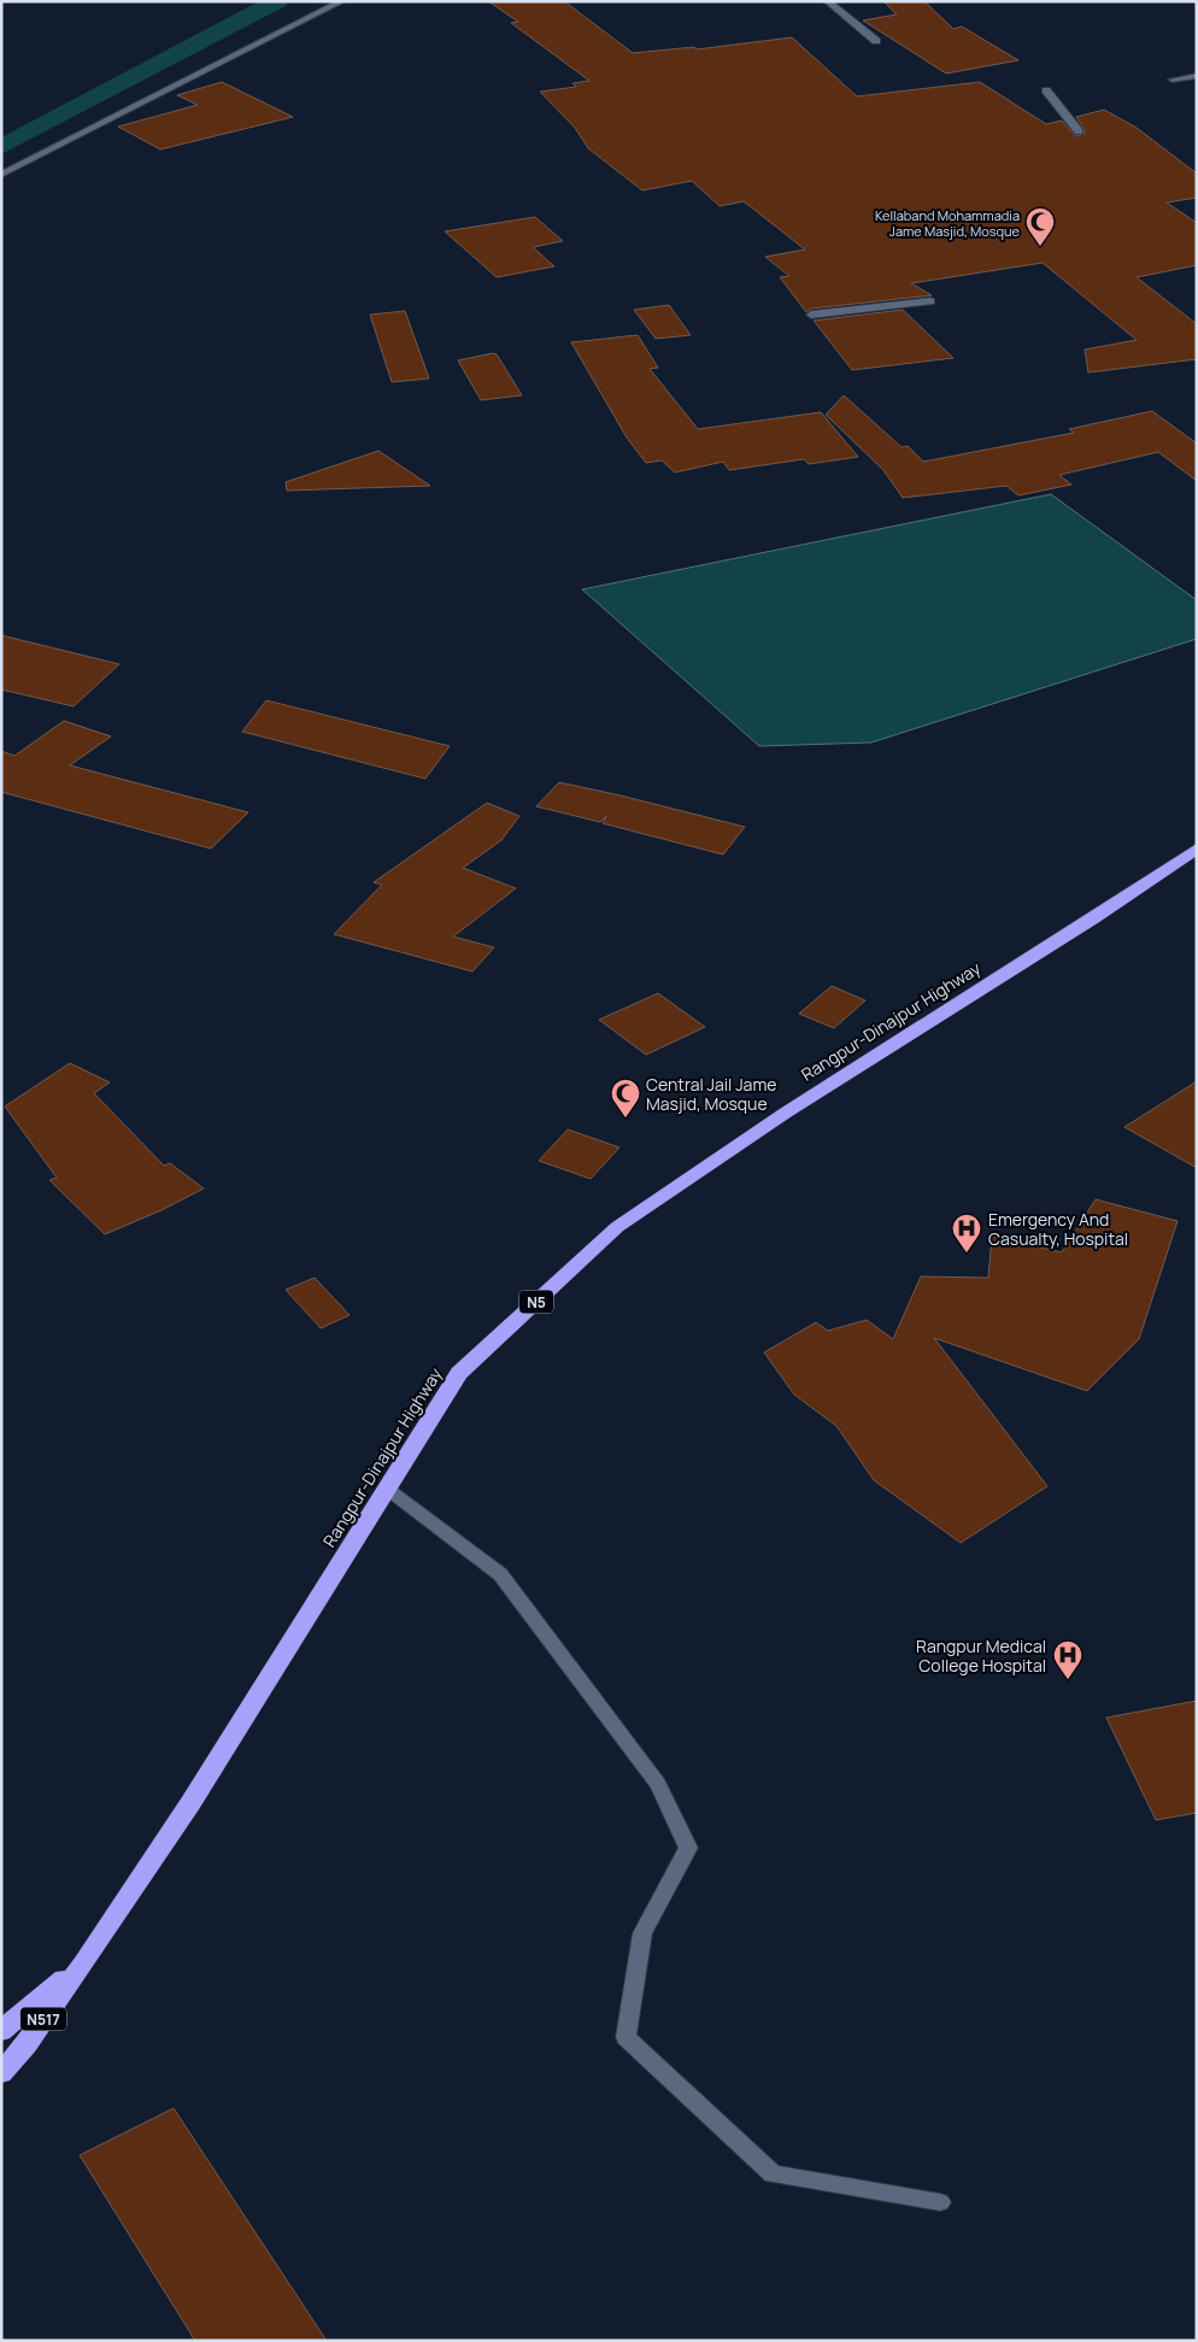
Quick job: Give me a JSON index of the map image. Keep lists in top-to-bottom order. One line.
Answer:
{"streets":{"highway":["Rangpur-Dinajpur Highway","N5","N517"]},"crossings":[["Rangpur-Dinajpur Highway","N5"],["Rangpur-Dinajpur Highway","N517"],["N5","N517"]],"places":{"mosque":["Kellaband Mohammadia Jame Masjid, Mosque","Central Jail Jame Masjid, Mosque"],"hospital":["Emergency And Casualty, Hospital","Rangpur Medical College Hospital"]}}
